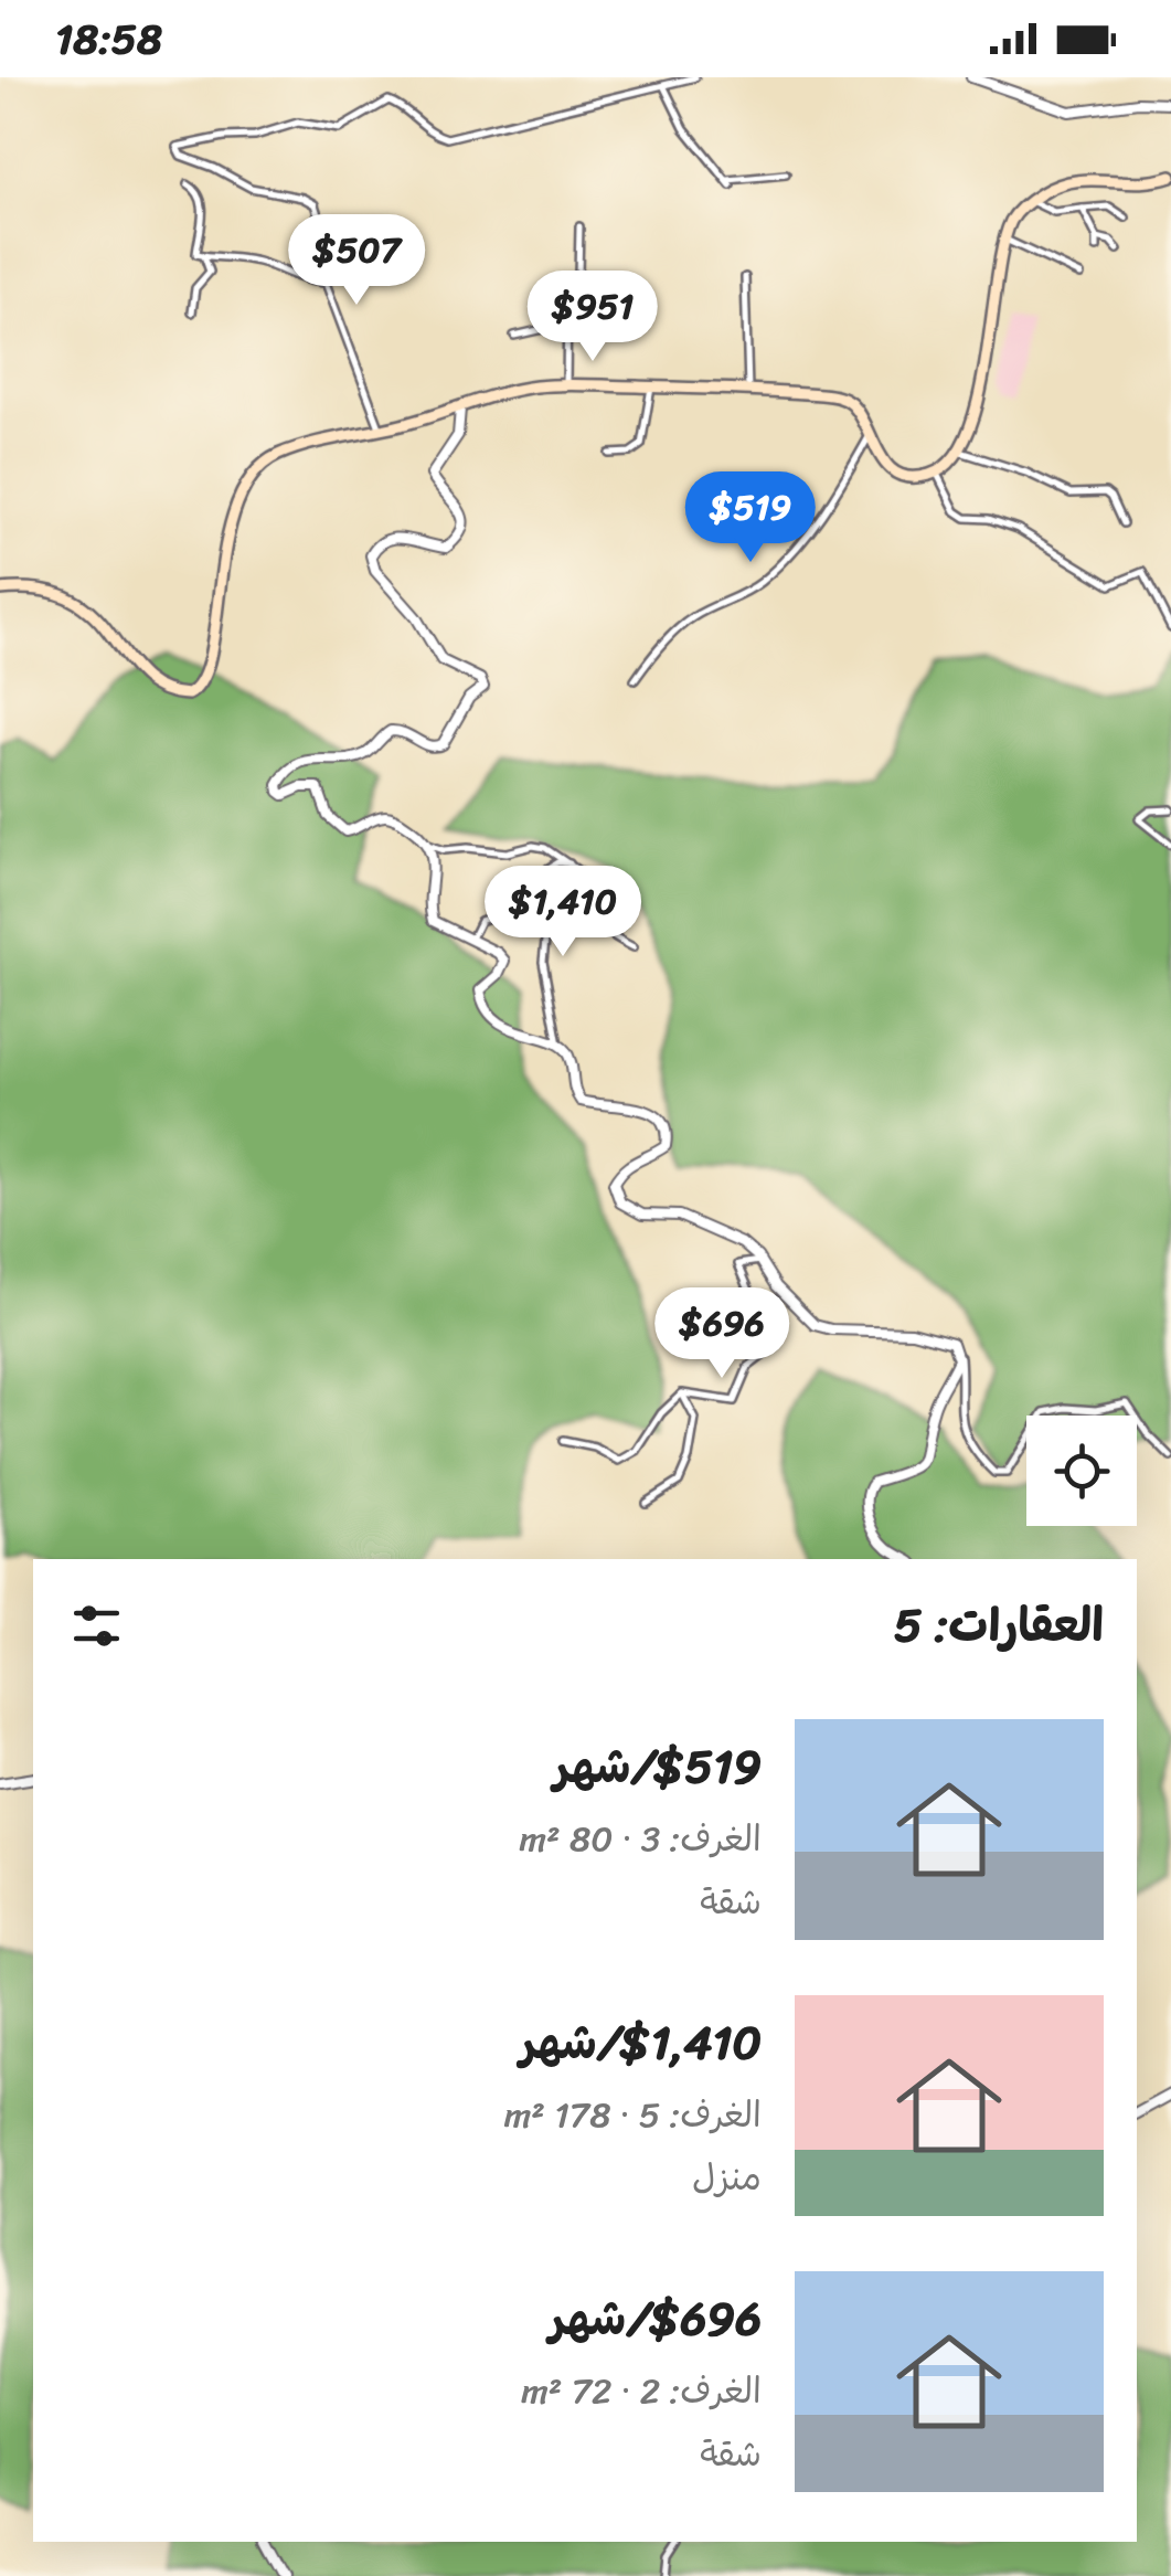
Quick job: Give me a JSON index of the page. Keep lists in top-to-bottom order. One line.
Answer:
{"page":{"status":"18:58","price":["$507","$951","$519","$1,410","$696"],"heading":"العقارات: 5","list":[{"name":"$519/شهر","note":"الغرف: 3 · 80 m² · شقة"},{"name":"$1,410/شهر","note":"الغرف: 5 · 178 m² · منزل"},{"name":"$696/شهر","note":"الغرف: 2 · 72 m² · شقة"}]}}
